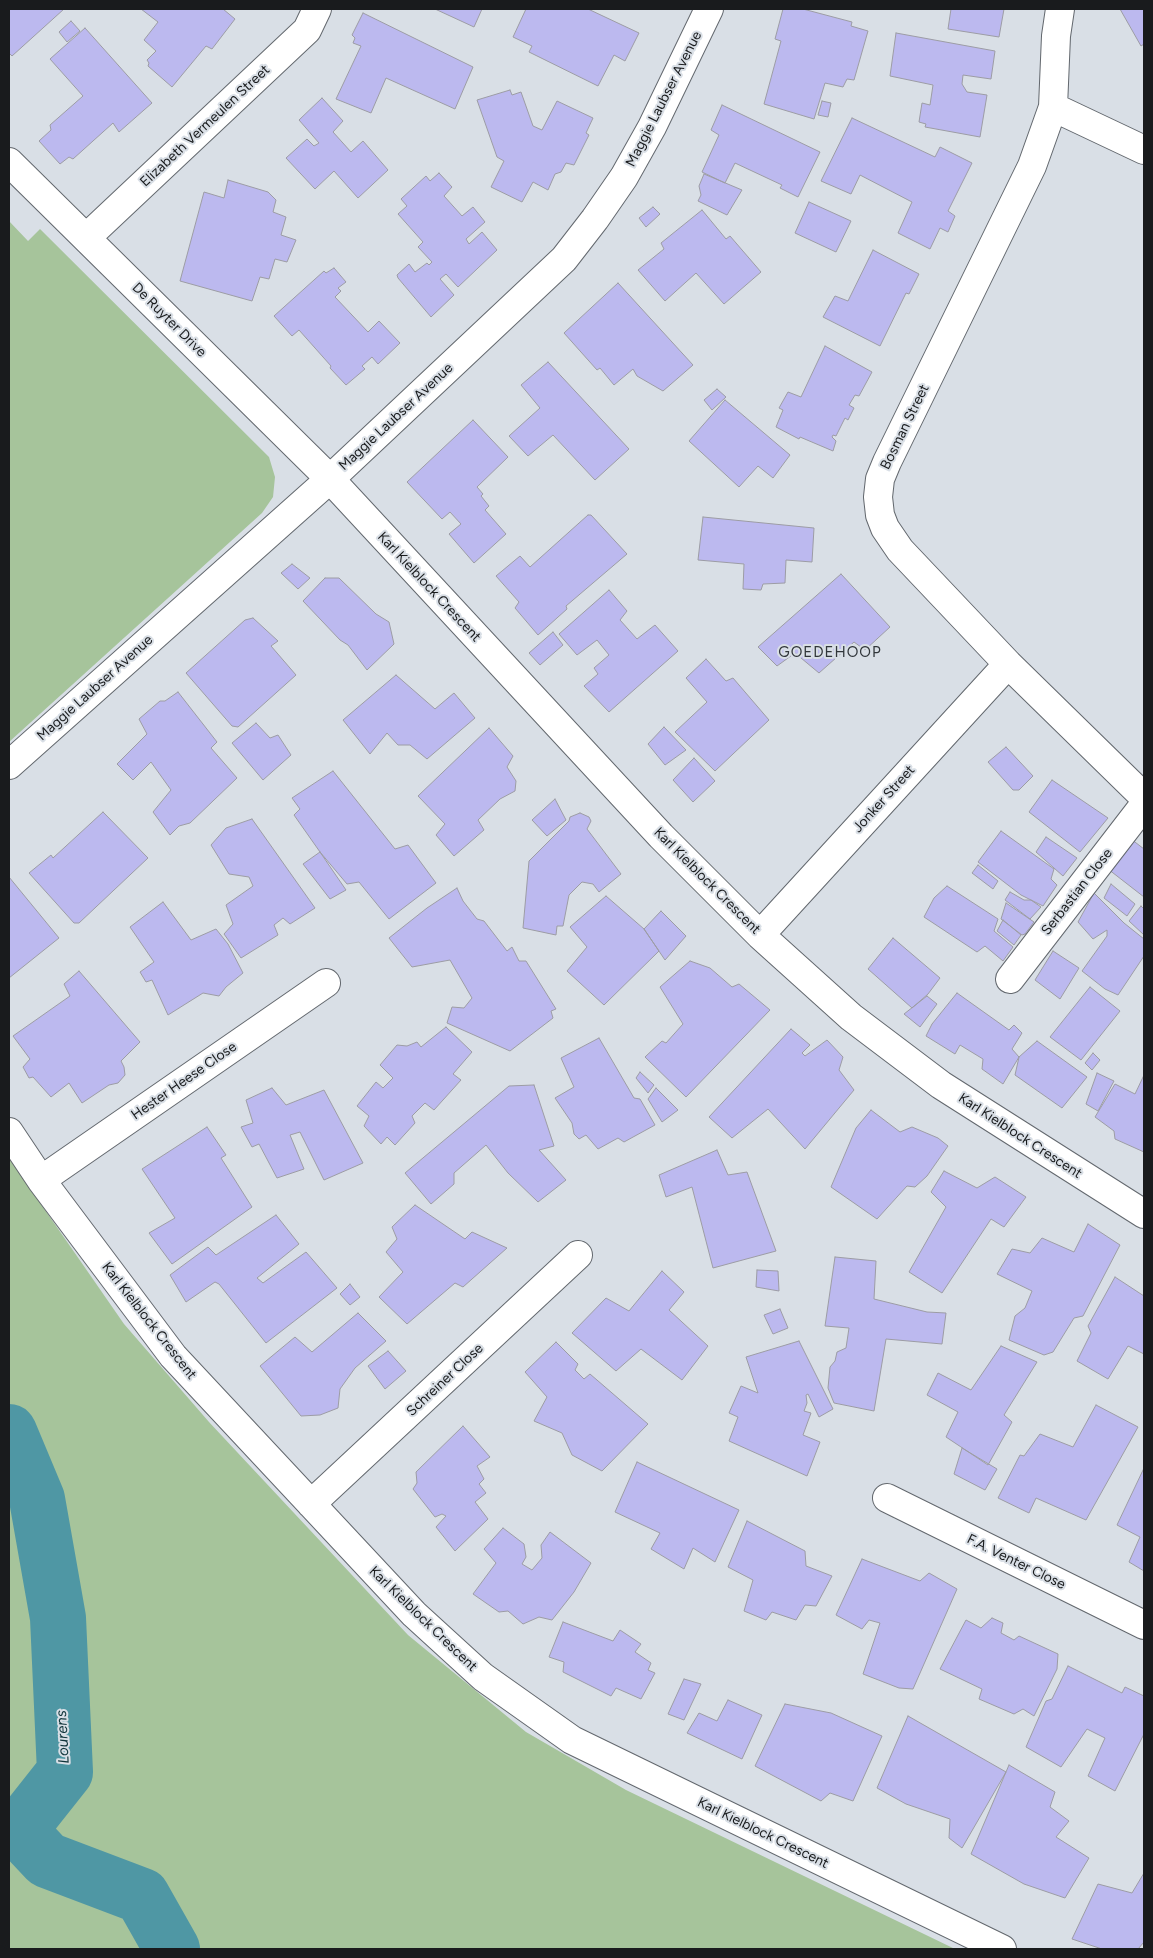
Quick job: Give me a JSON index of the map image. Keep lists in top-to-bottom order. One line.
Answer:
{"streets":{"street":["Maggie Laubser Avenue","Elizabeth Vermeulen Street","De Ruyter Drive","Bosman Street","Karl Kielblock Crescent","Jonker Street","Serbastian Close","Hester Heese Close","Schreiner Close","F.A. Venter Close"]},"crossings":[["Maggie Laubser Avenue","De Ruyter Drive"],["Maggie Laubser Avenue","Karl Kielblock Crescent"],["Elizabeth Vermeulen Street","De Ruyter Drive"],["De Ruyter Drive","Karl Kielblock Crescent"],["Bosman Street","Jonker Street"],["Karl Kielblock Crescent","Jonker Street"],["Karl Kielblock Crescent","Hester Heese Close"],["Karl Kielblock Crescent","Schreiner Close"]],"districts":["GOEDEHOOP"],"water":["Lourens"]}
